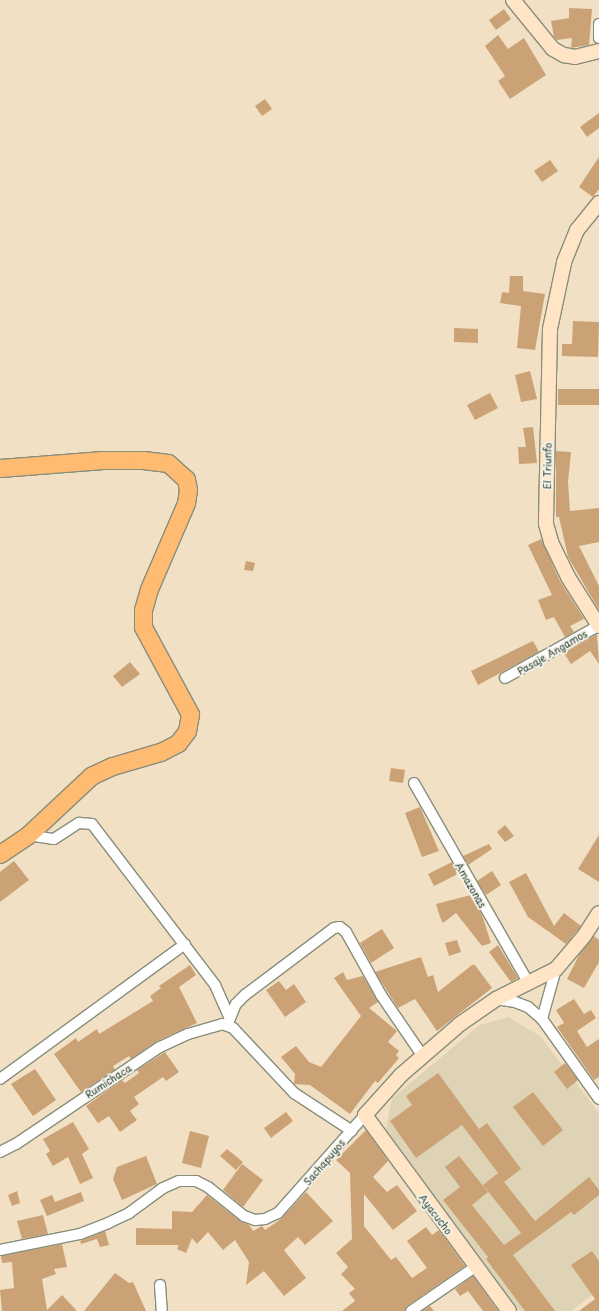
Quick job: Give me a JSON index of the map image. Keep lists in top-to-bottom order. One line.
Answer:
{"streets":{"main road":["El Triunfo","Sachapuyos","Ayacucho"],"street":["Pasaje Angamos","Amazonas","Rumichaca"]},"crossings":[["El Triunfo","Pasaje Angamos"],["Amazonas","Sachapuyos"],["Sachapuyos","Ayacucho"]]}
